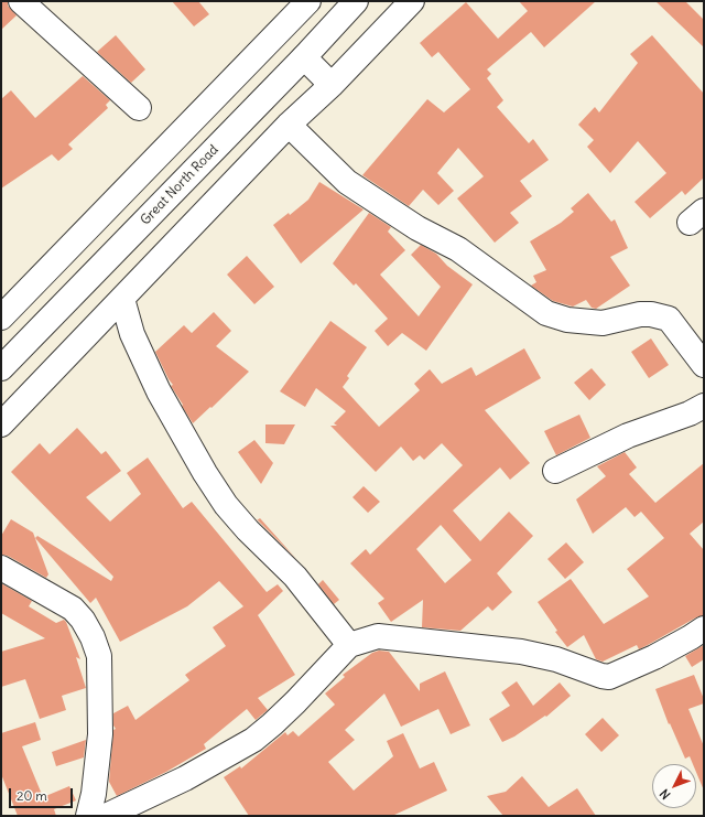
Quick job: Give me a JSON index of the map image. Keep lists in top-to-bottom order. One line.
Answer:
{"streets":{"street":["Great North Road"]},"scale_bar":"20 m","north":"bottom left"}
